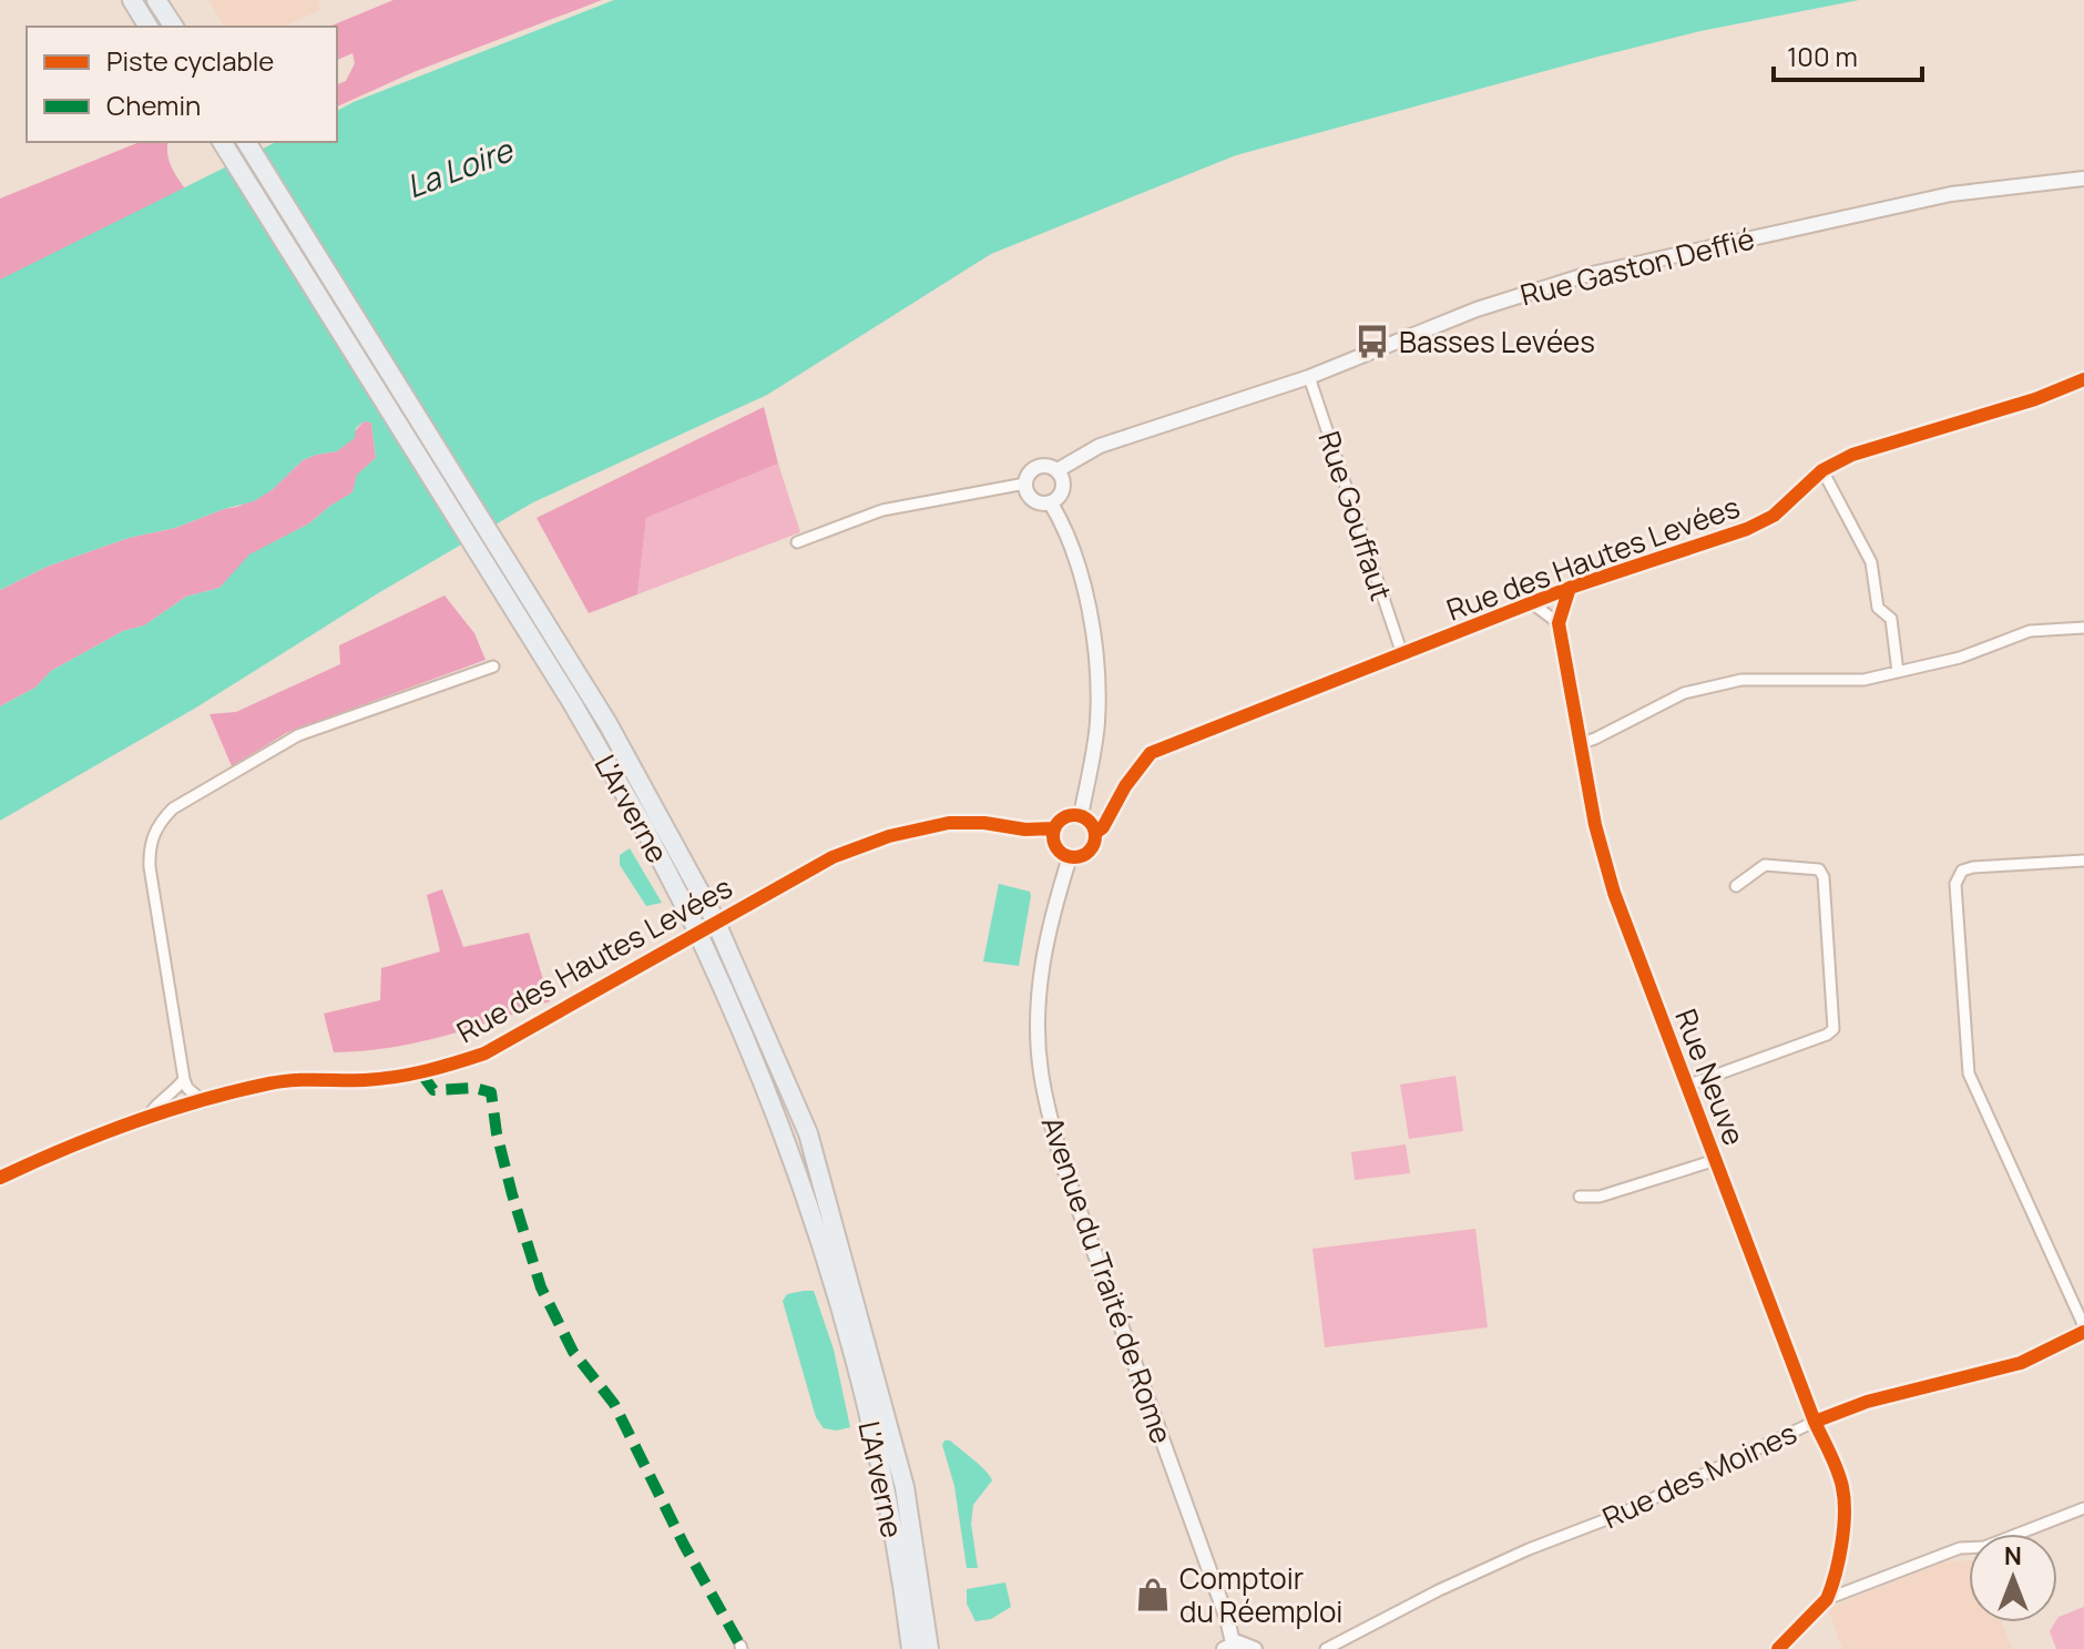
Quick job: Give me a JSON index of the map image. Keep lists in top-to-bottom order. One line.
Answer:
{"streets":{"highway":["L'Arverne"],"main road":["Rue Gaston Deffié","Avenue du Traité de Rome"],"street":["Rue Gouffaut","Rue des Hautes Levées","Rue Neuve","Rue des Moines"]},"crossings":[["Rue Gaston Deffié","Rue Gouffaut"],["Rue Gouffaut","Rue des Hautes Levées"],["Rue des Hautes Levées","Avenue du Traité de Rome"],["Rue Neuve","Rue des Moines"]],"water":["La Loire"],"places":{"bus stop":["Basses Levées"],"shop":["Comptoir du Réemploi"]},"legend":["Piste cyclable","Chemin"],"scale_bar":"100 m","north":"top"}
